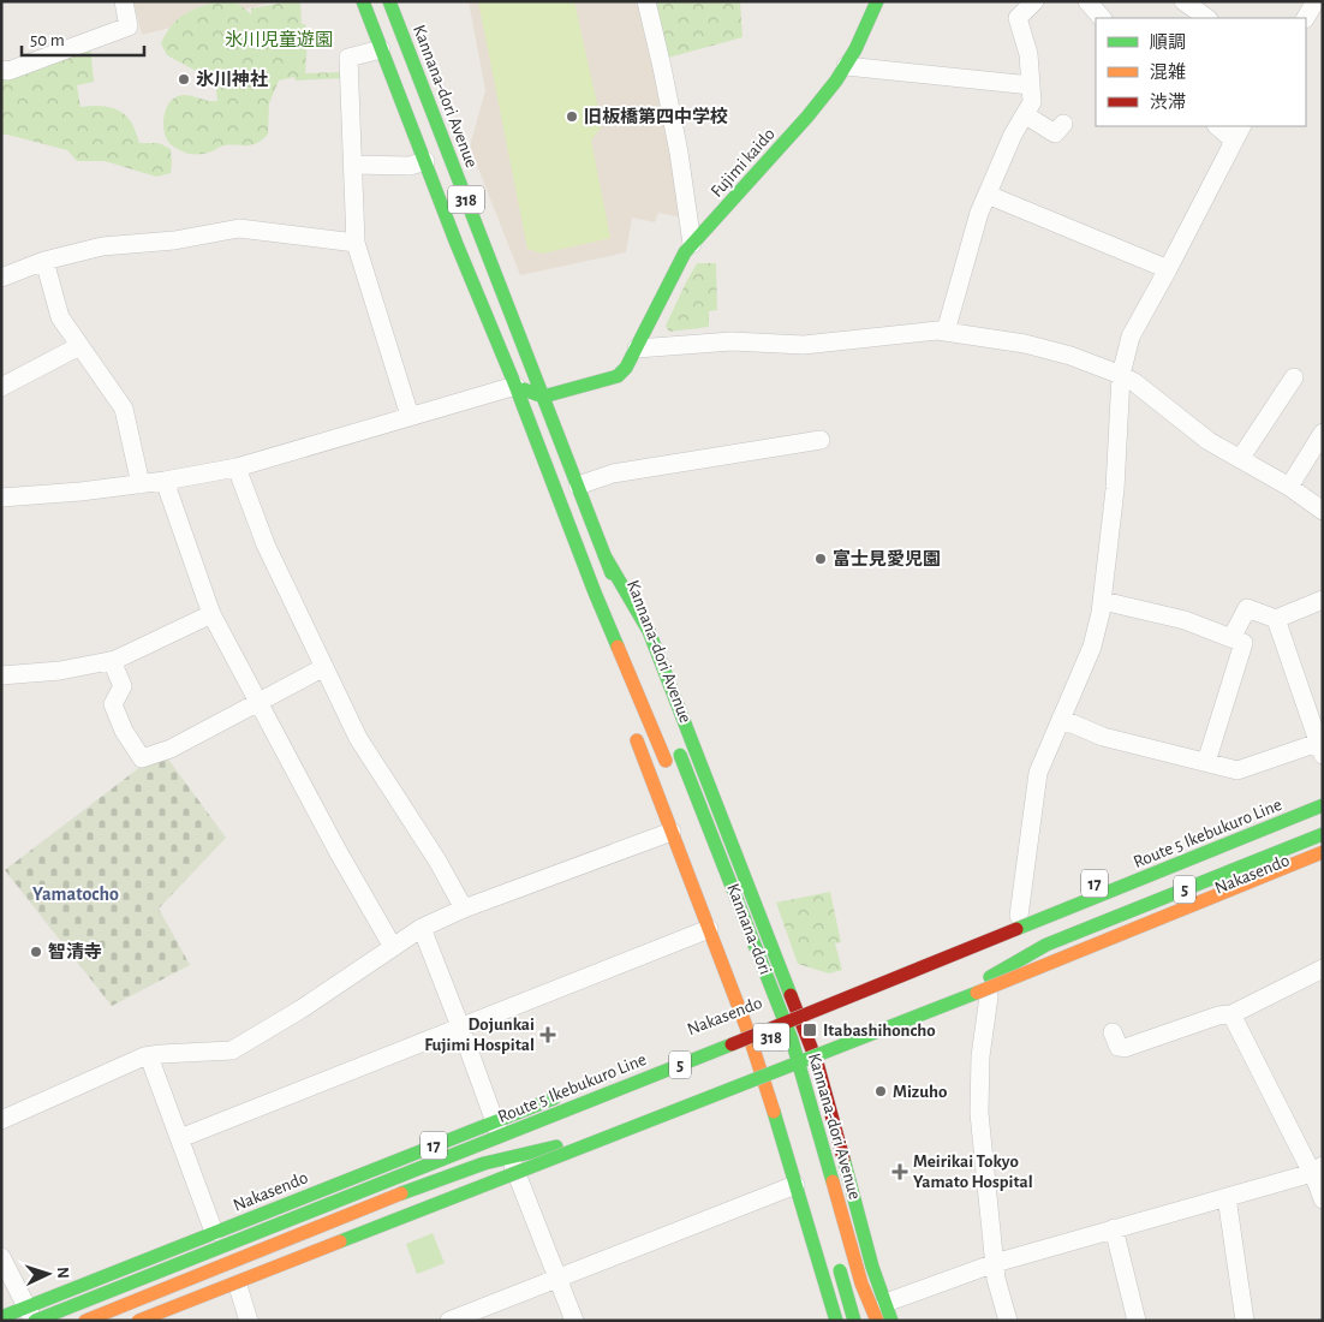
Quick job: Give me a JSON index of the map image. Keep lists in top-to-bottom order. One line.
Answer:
{"streets":{"main road":["Kannana-dori Avenue","Fujimi kaido","318","Route 5 Ikebukuro Line","Nakasendo","17","5"]},"crossings":[["Kannana-dori Avenue","Fujimi kaido"],["Route 5 Ikebukuro Line","Nakasendo"],["Nakasendo","17"],["Nakasendo","5"]],"districts":["Yamatocho"],"parks":["氷川児童遊園"],"places":{"other":["氷川神社","旧板橋第四中学校","富士見愛児園","智清寺","Mizuho"],"transit":["Itabashihoncho"],"health":["Dojunkai Fujimi Hospital","Meirikai Tokyo Yamato Hospital"]},"legend":["順調","混雑","渋滞"],"scale_bar":"50 m","north":"right"}
